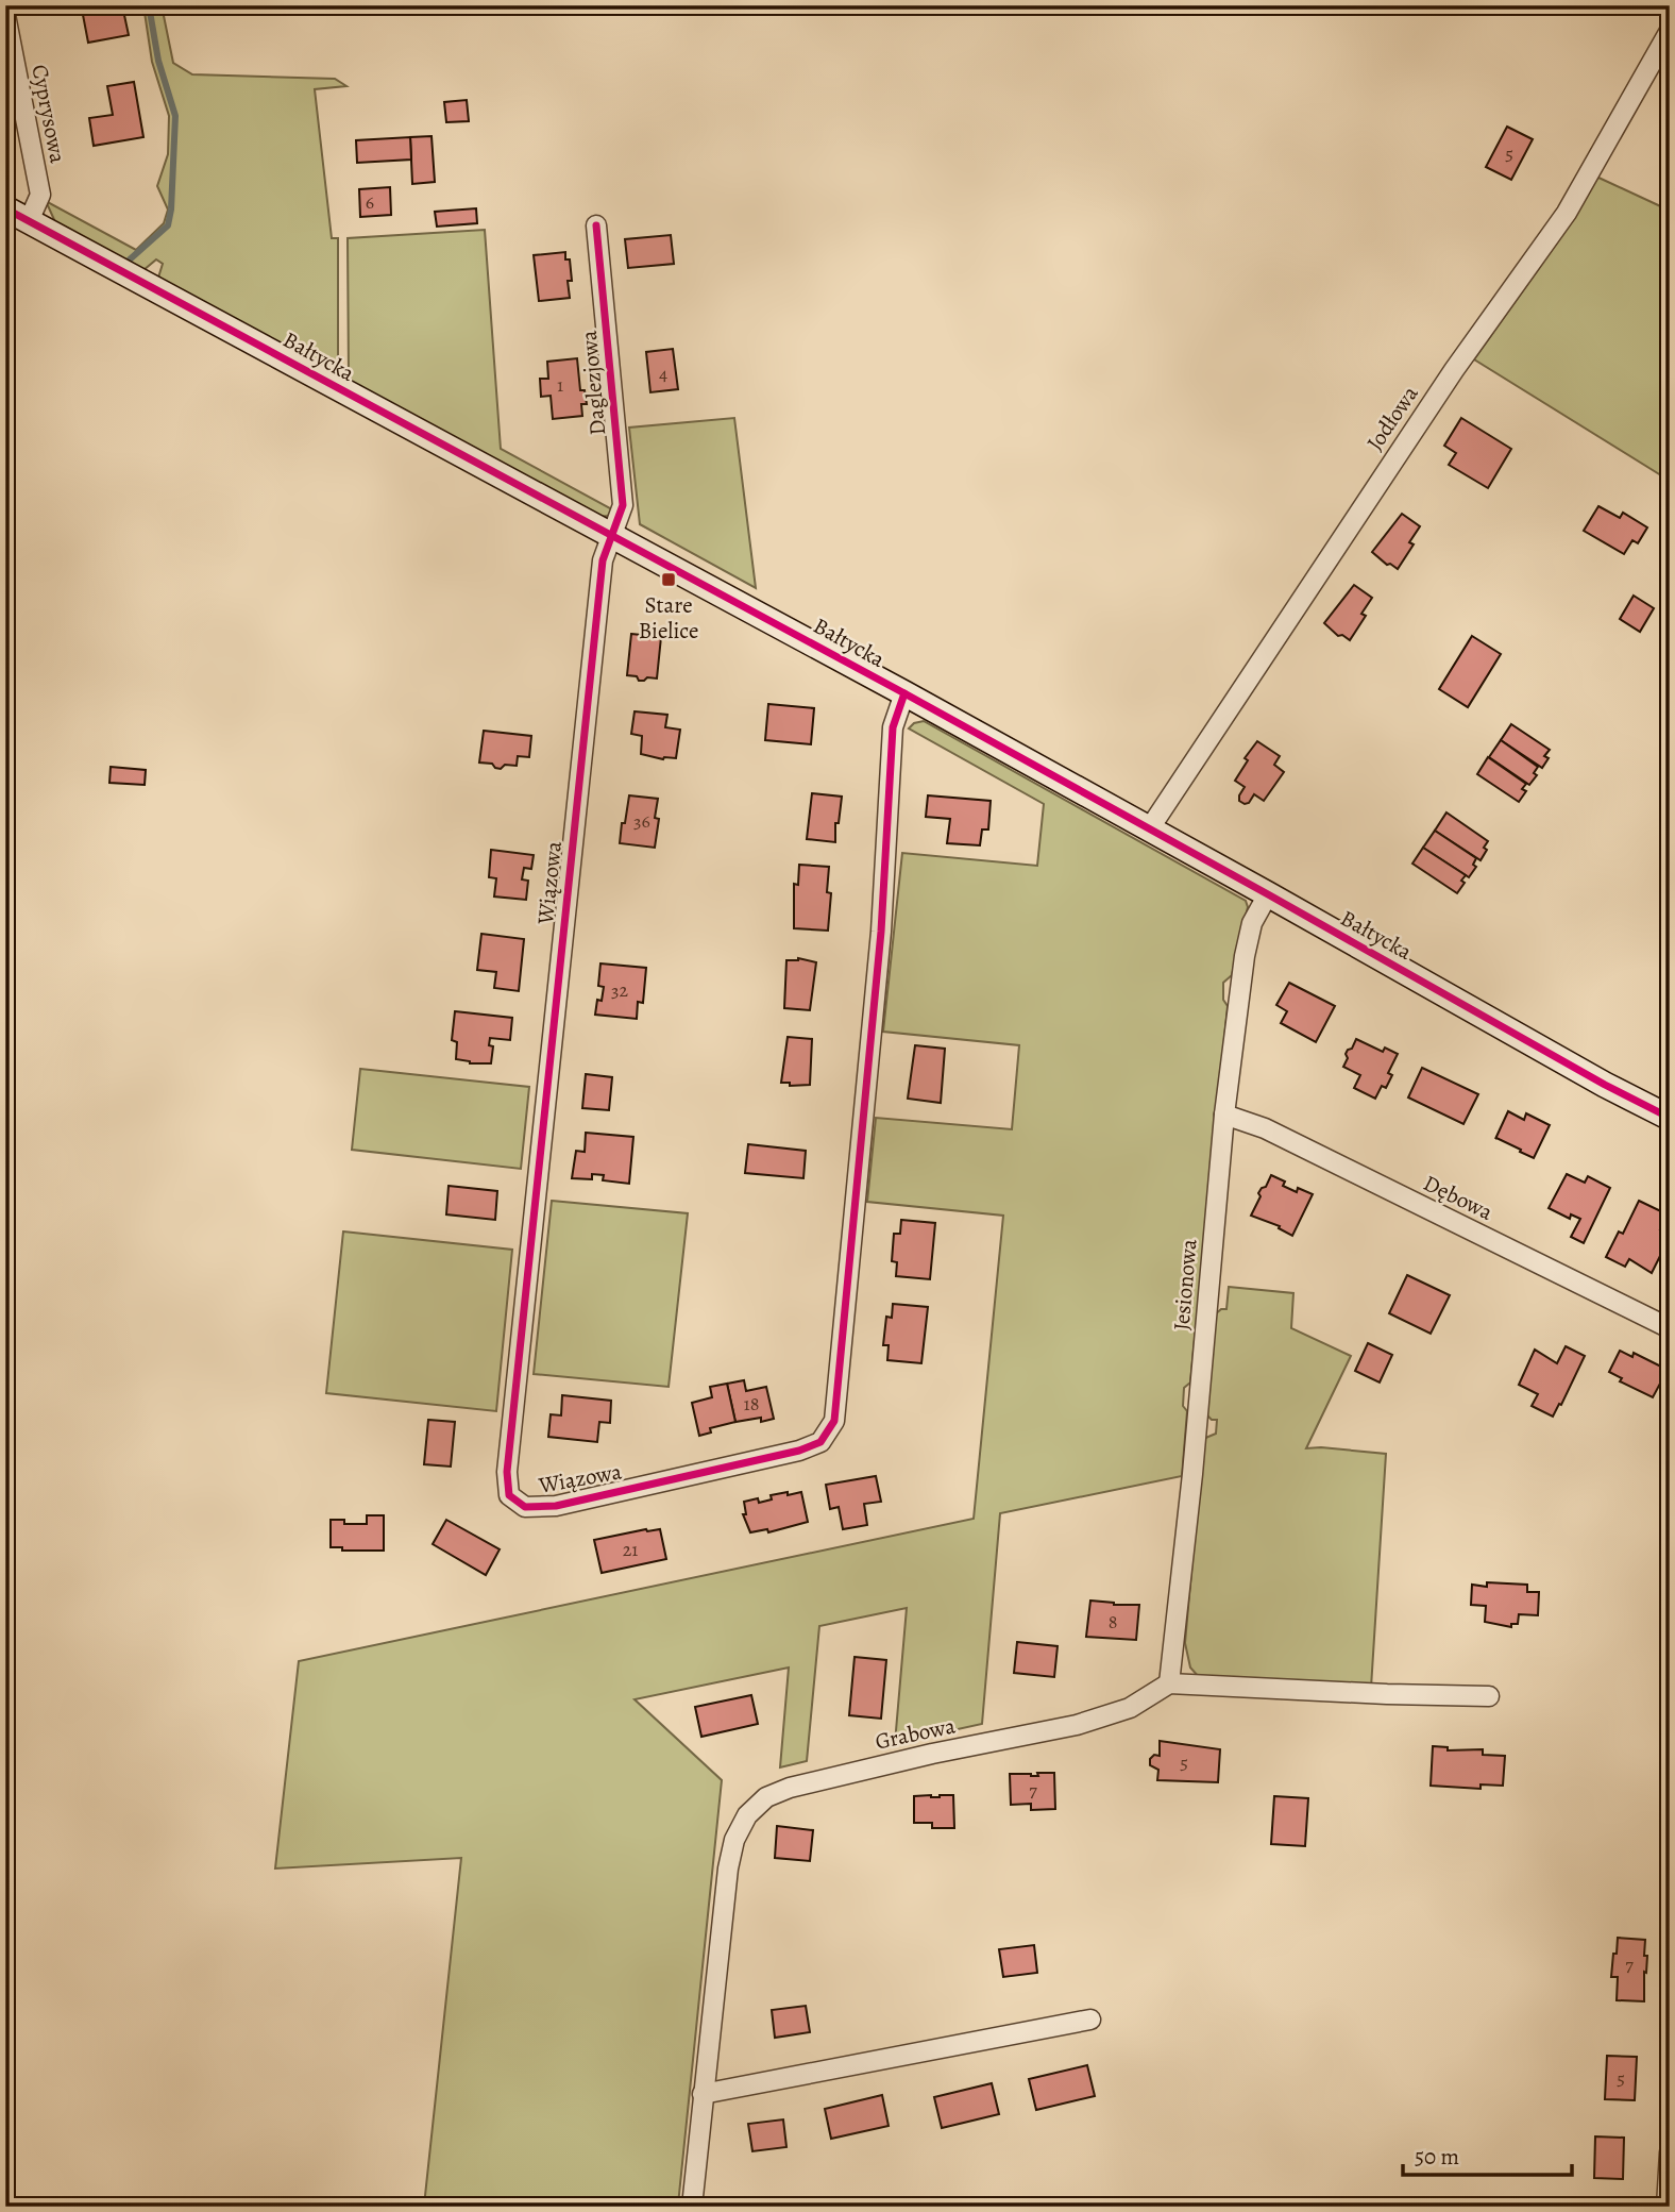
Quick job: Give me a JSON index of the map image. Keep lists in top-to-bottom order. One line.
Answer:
{"streets":{"street":["Cyprysowa","Bałtycka","Daglezjowa","Jodłowa","Wiązowa","Dębowa","Jesionowa","Grabowa"]},"crossings":[["Cyprysowa","Bałtycka"],["Bałtycka","Daglezjowa"],["Bałtycka","Jodłowa"],["Bałtycka","Wiązowa"],["Bałtycka","Jesionowa"],["Daglezjowa","Wiązowa"],["Dębowa","Jesionowa"],["Jesionowa","Grabowa"]],"places":{"transit":["Stare Bielice"]},"house_numbers":["5","6","4","1","36","32","18","21","8","5","7","7","5"],"scale_bar":"50 m"}
